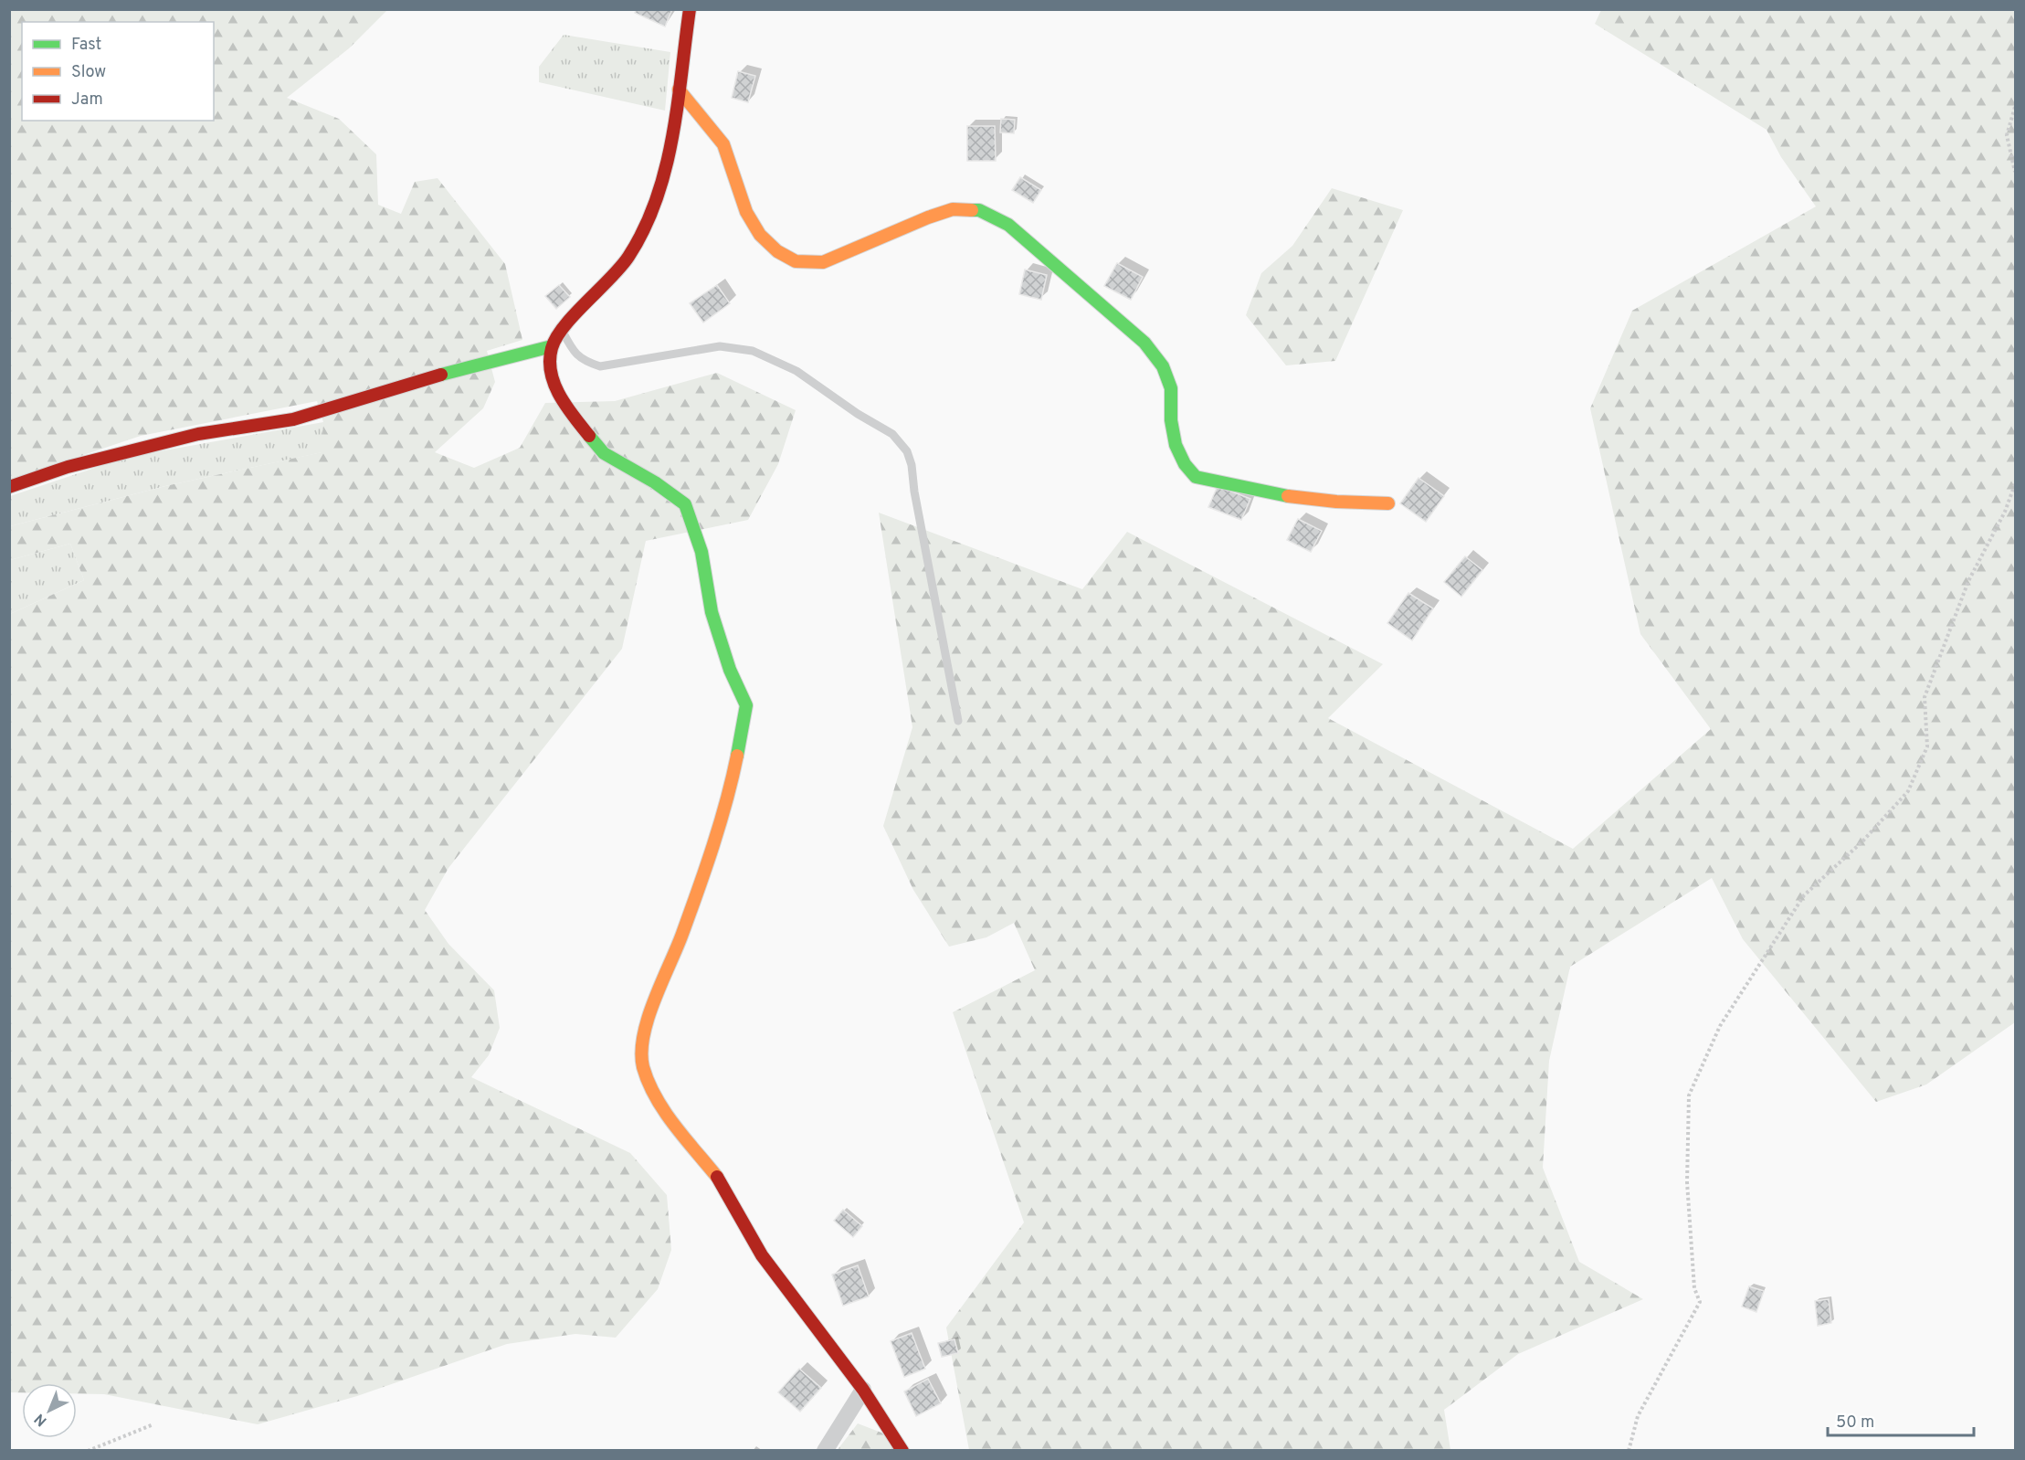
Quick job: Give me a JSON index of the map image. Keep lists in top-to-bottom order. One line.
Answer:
{"legend":["Fast","Slow","Jam"],"scale_bar":"50 m","north":"bottom left"}
